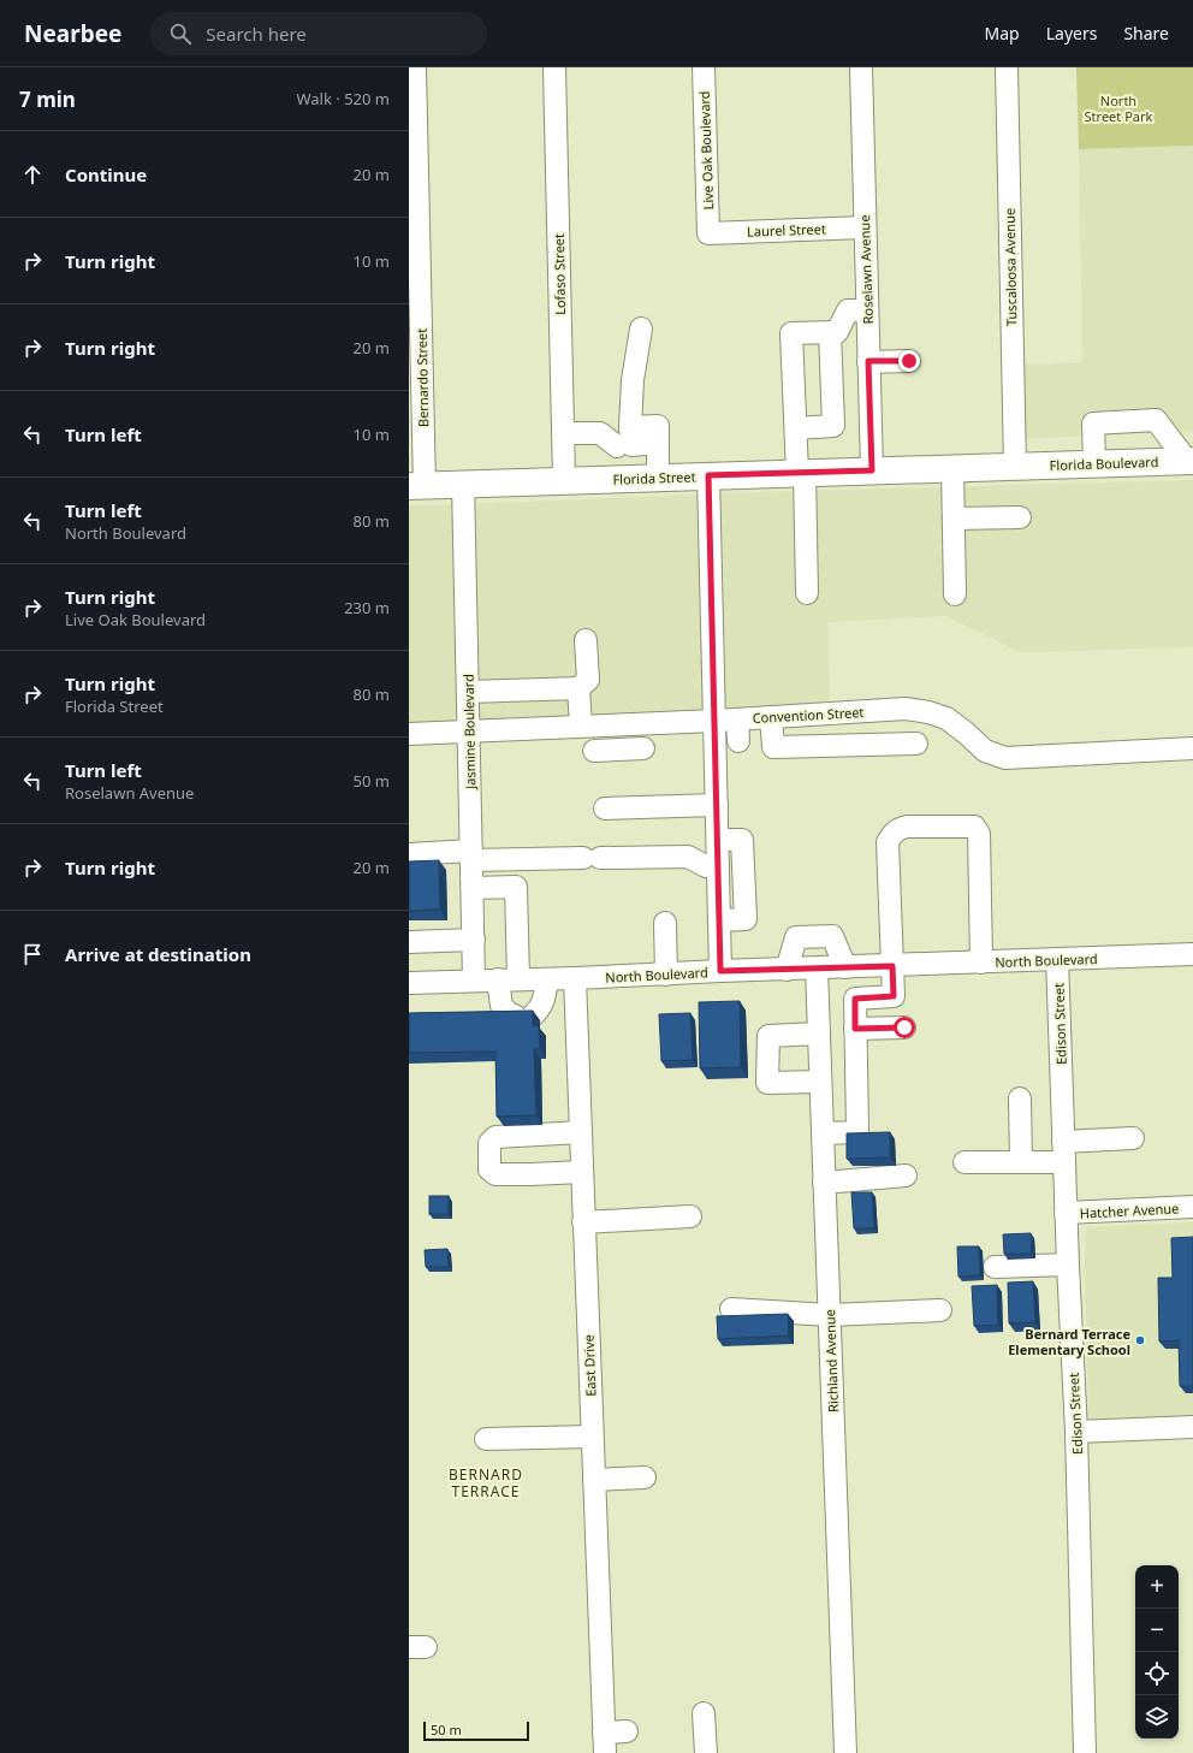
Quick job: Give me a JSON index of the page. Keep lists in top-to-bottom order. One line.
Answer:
{"streets":{"main road":["Florida Boulevard","Florida Street"],"street":["Live Oak Boulevard","Laurel Street","Tuscaloosa Avenue","Roselawn Avenue","Lofaso Street","Bernardo Street","Convention Street","Jasmine Boulevard","North Boulevard","Edison Street","Hatcher Avenue","Richland Avenue","East Drive"]},"crossings":[["Live Oak Boulevard","Laurel Street"],["Laurel Street","Roselawn Avenue"],["Tuscaloosa Avenue","Florida Boulevard"],["Tuscaloosa Avenue","Florida Street"],["Roselawn Avenue","Florida Street"],["Lofaso Street","Florida Street"],["Bernardo Street","Florida Street"],["Florida Boulevard","Florida Street"],["Florida Street","Jasmine Boulevard"],["Convention Street","Jasmine Boulevard"],["Jasmine Boulevard","North Boulevard"],["North Boulevard","Edison Street"],["North Boulevard","Richland Avenue"],["North Boulevard","East Drive"],["Edison Street","Hatcher Avenue"]],"districts":["BERNARD TERRACE"],"parks":["North Street Park"],"places":["Bernard Terrace Elementary School"],"scale_bar":"50 m","page":{"header":"Nearbee","search":"Search here","nav":["Map","Layers","Share"],"heading":["7 min","Walk · 520 m"],"list":[["Continue","20 m"],["Turn right","10 m"],["Turn right","20 m"],["Turn left","10 m"],["Turn left","North Boulevard","80 m"],["Turn right","Live Oak Boulevard","230 m"],["Turn right","Florida Street","80 m"],["Turn left","Roselawn Avenue","50 m"],["Turn right","20 m"],"Arrive at destination"],"map_buttons":["+","−"],"scale":"50 m"}}
